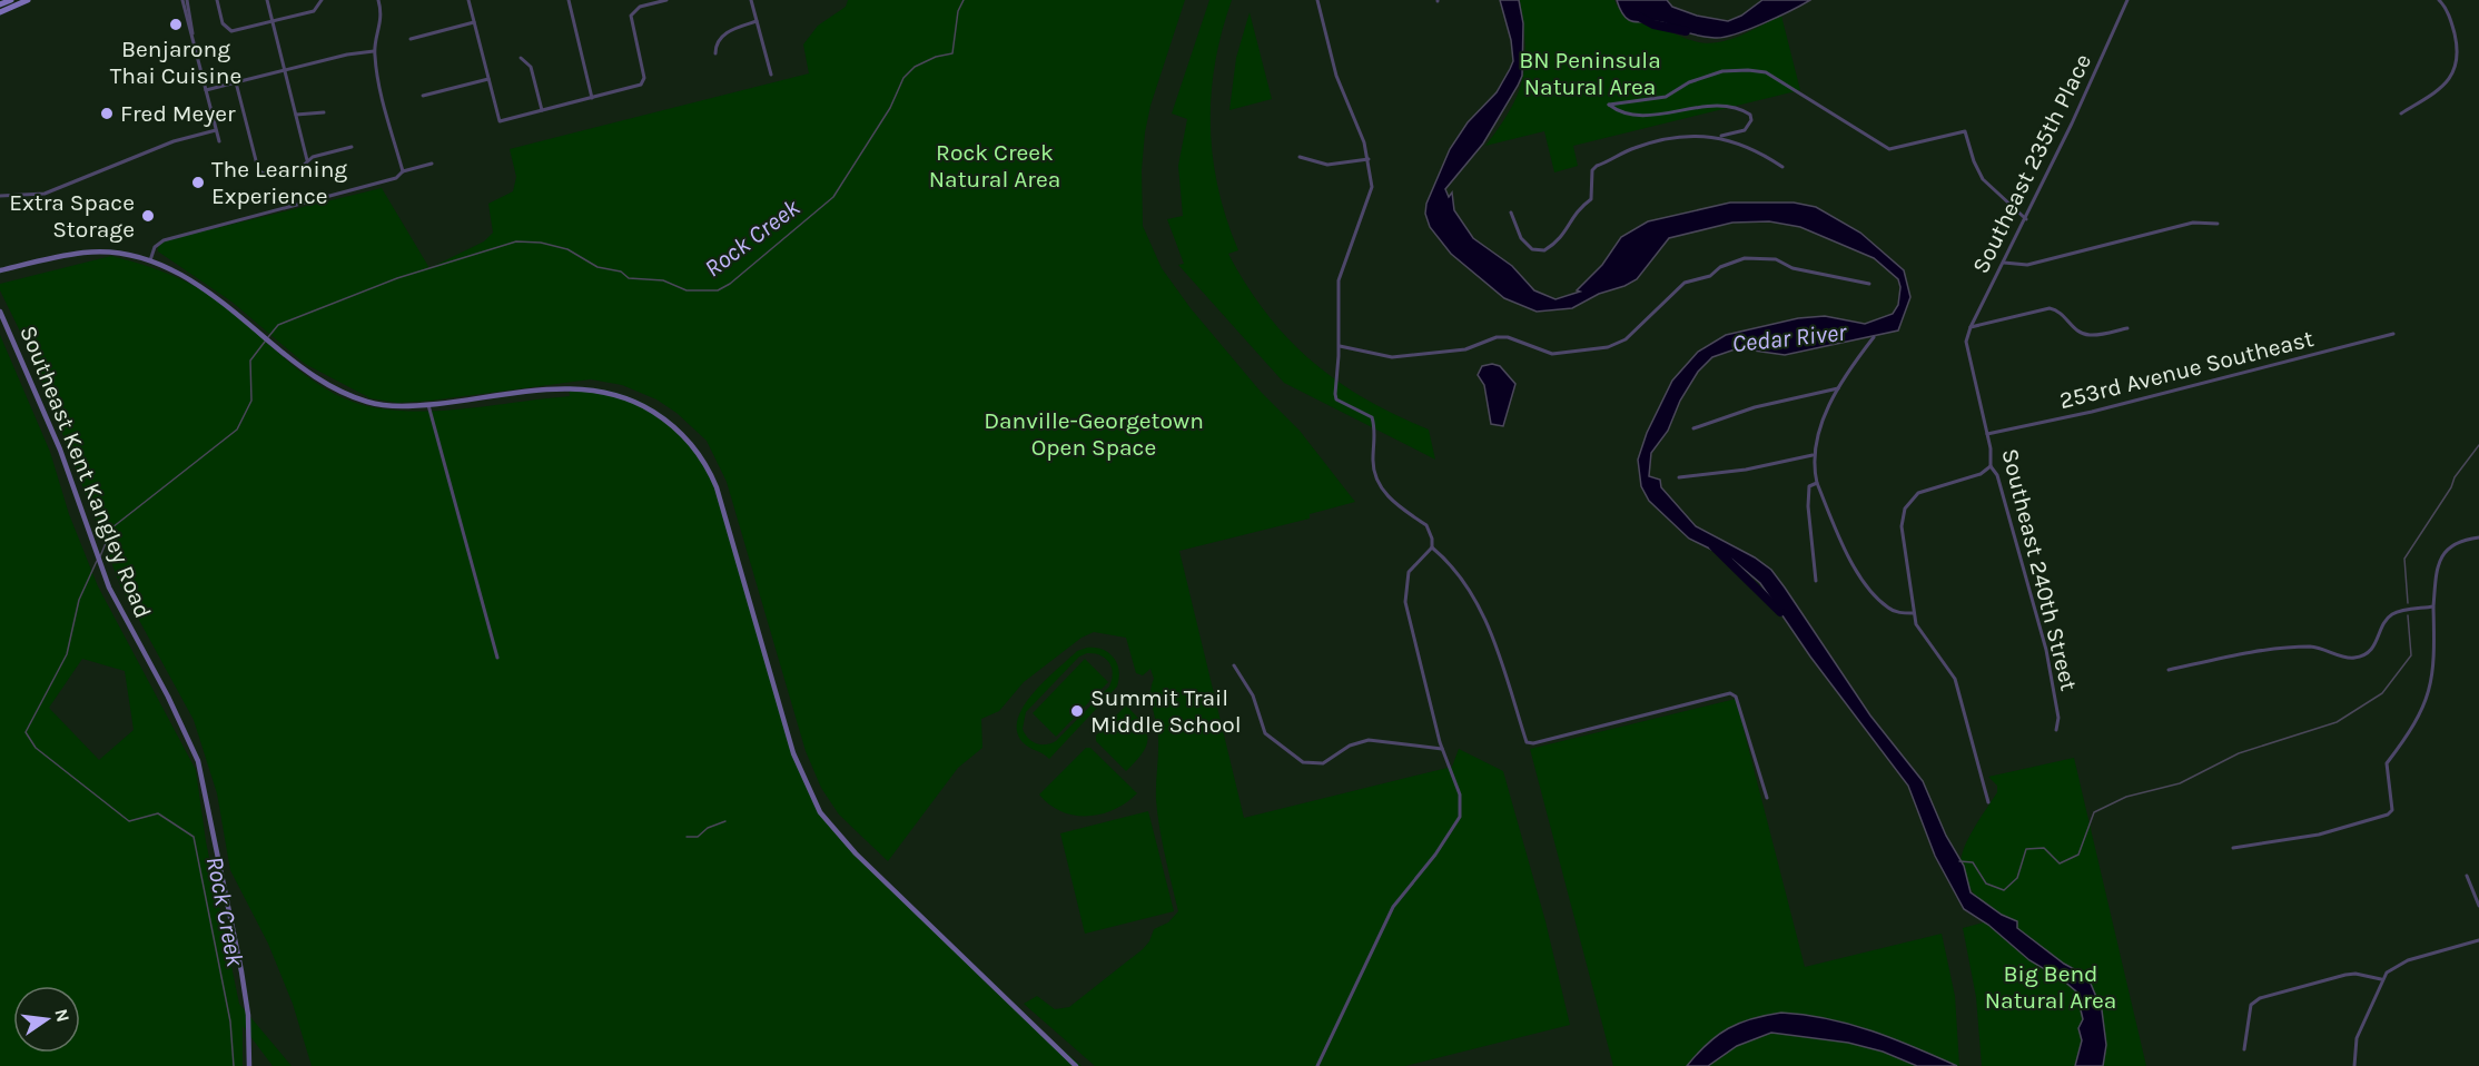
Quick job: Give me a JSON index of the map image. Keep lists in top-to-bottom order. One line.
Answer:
{"streets":{"street":["Southeast 235th Place","253rd Avenue Southeast","Southeast Kent Kangley Road","Southeast 240th Street"]},"crossings":[["Southeast 235th Place","Southeast 240th Street"],["253rd Avenue Southeast","Southeast 240th Street"]],"water":["Rock Creek","Cedar River"],"parks":["BN Peninsula Natural Area","Rock Creek Natural Area","Danville-Georgetown Open Space","Big Bend Natural Area"],"places":["Benjarong Thai Cuisine","Fred Meyer","The Learning Experience","Extra Space Storage","Summit Trail Middle School"],"north":"right"}
